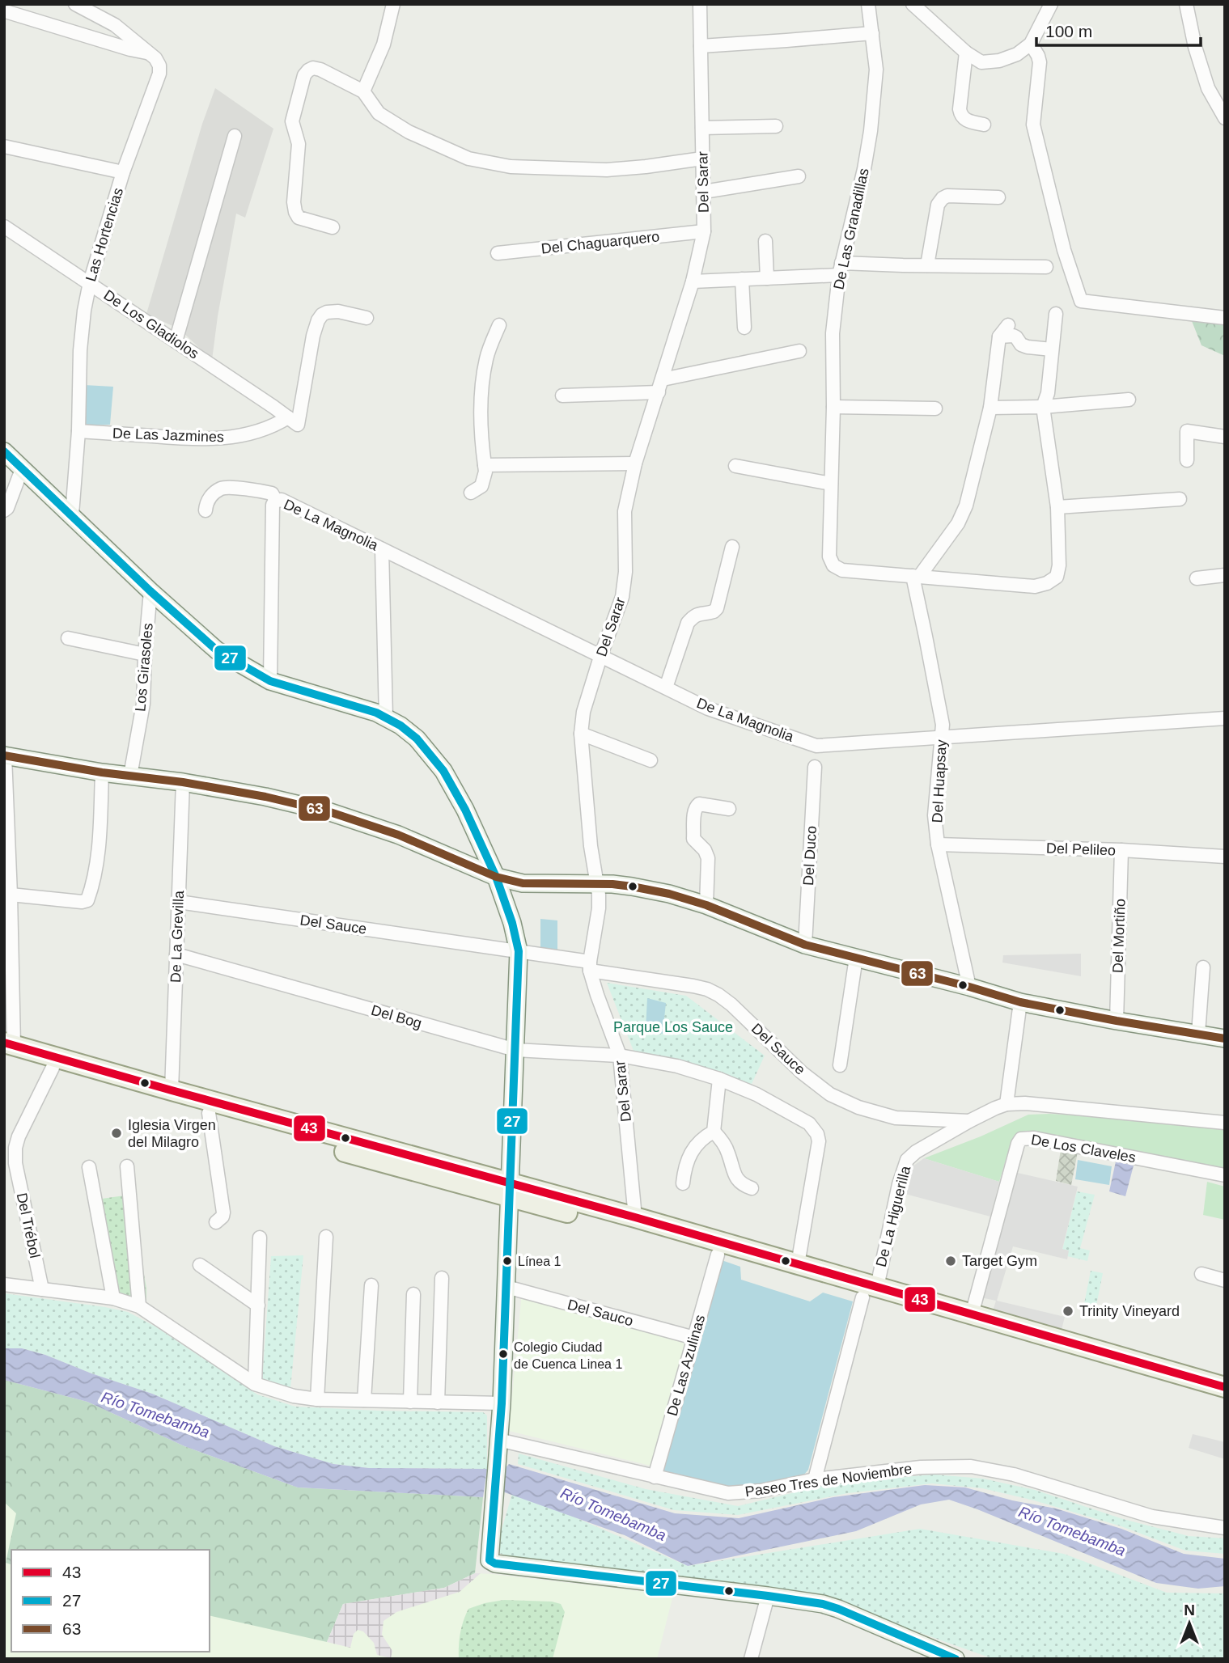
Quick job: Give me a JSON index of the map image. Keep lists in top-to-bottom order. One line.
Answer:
{"streets":{"street":["Del Sarar","De Las Granadillas","Las Hortencias","Del Chaguarquero","De Los Gladiolos","De Las Jazmines","De La Magnolia","Los Girasoles","Del Huapsay","Del Pelileo","Del Duco","Del Sauce","Del Mortiño","De La Grevilla","Del Bog","De Los Claveles","De La Higuerilla","Del Trébol","Del Sauco","De Las Azulinas","Paseo Tres de Noviembre"]},"crossings":[["Del Sarar","Del Chaguarquero"],["Del Sarar","De La Magnolia"],["Del Sarar","Del Sauce"],["Del Sarar","Del Bog"],["De Las Granadillas","Del Huapsay"],["Las Hortencias","De Los Gladiolos"],["Las Hortencias","De Las Jazmines"],["De Los Gladiolos","De Las Jazmines"],["De La Magnolia","Del Huapsay"],["Del Huapsay","Del Pelileo"],["Del Pelileo","Del Mortiño"],["Del Sauce","De La Grevilla"],["Del Sauce","De La Higuerilla"],["De La Grevilla","Del Bog"],["De La Higuerilla","Paseo Tres de Noviembre"],["Del Sauco","De Las Azulinas"],["De Las Azulinas","Paseo Tres de Noviembre"]],"water":["Río Tomebamba"],"parks":["Parque Los Sauce"],"places":["Iglesia Virgen del Milagro","Línea 1","Target Gym","Trinity Vineyard","Colegio Ciudad de Cuenca Linea 1"],"lines":["transit line 27","transit line 63","transit line 43"],"legend":["43","27","63"],"scale_bar":"100 m","north":"top"}
